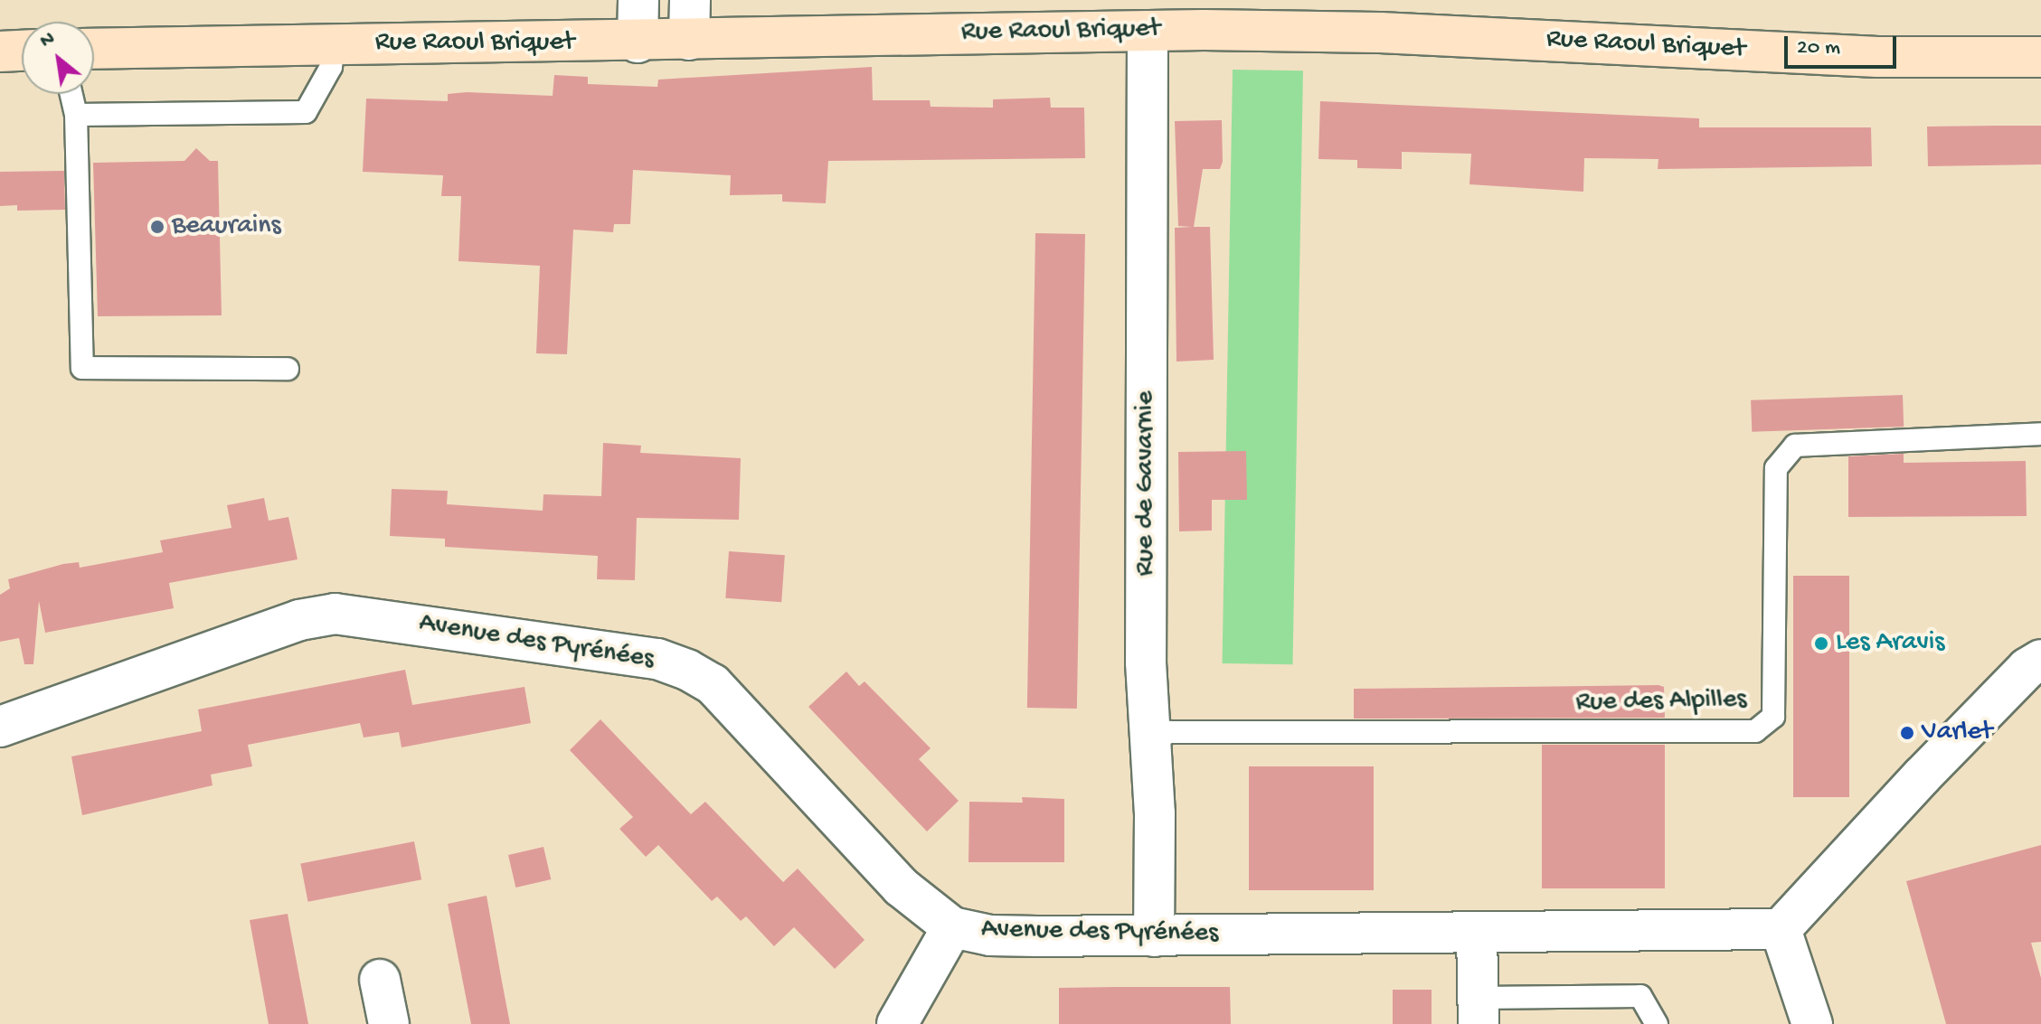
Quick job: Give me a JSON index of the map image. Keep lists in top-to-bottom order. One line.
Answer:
{"streets":{"main road":["Rue Raoul Briquet"],"street":["Rue de Gavarnie","Avenue des Pyrénées"],"lane":["Rue des Alpilles"]},"crossings":[["Rue Raoul Briquet","Rue de Gavarnie"],["Rue de Gavarnie","Avenue des Pyrénées"],["Rue de Gavarnie","Rue des Alpilles"]],"places":["Beaurains","Les Aravis","Varlet"],"scale_bar":"20 m","north":"top left"}
